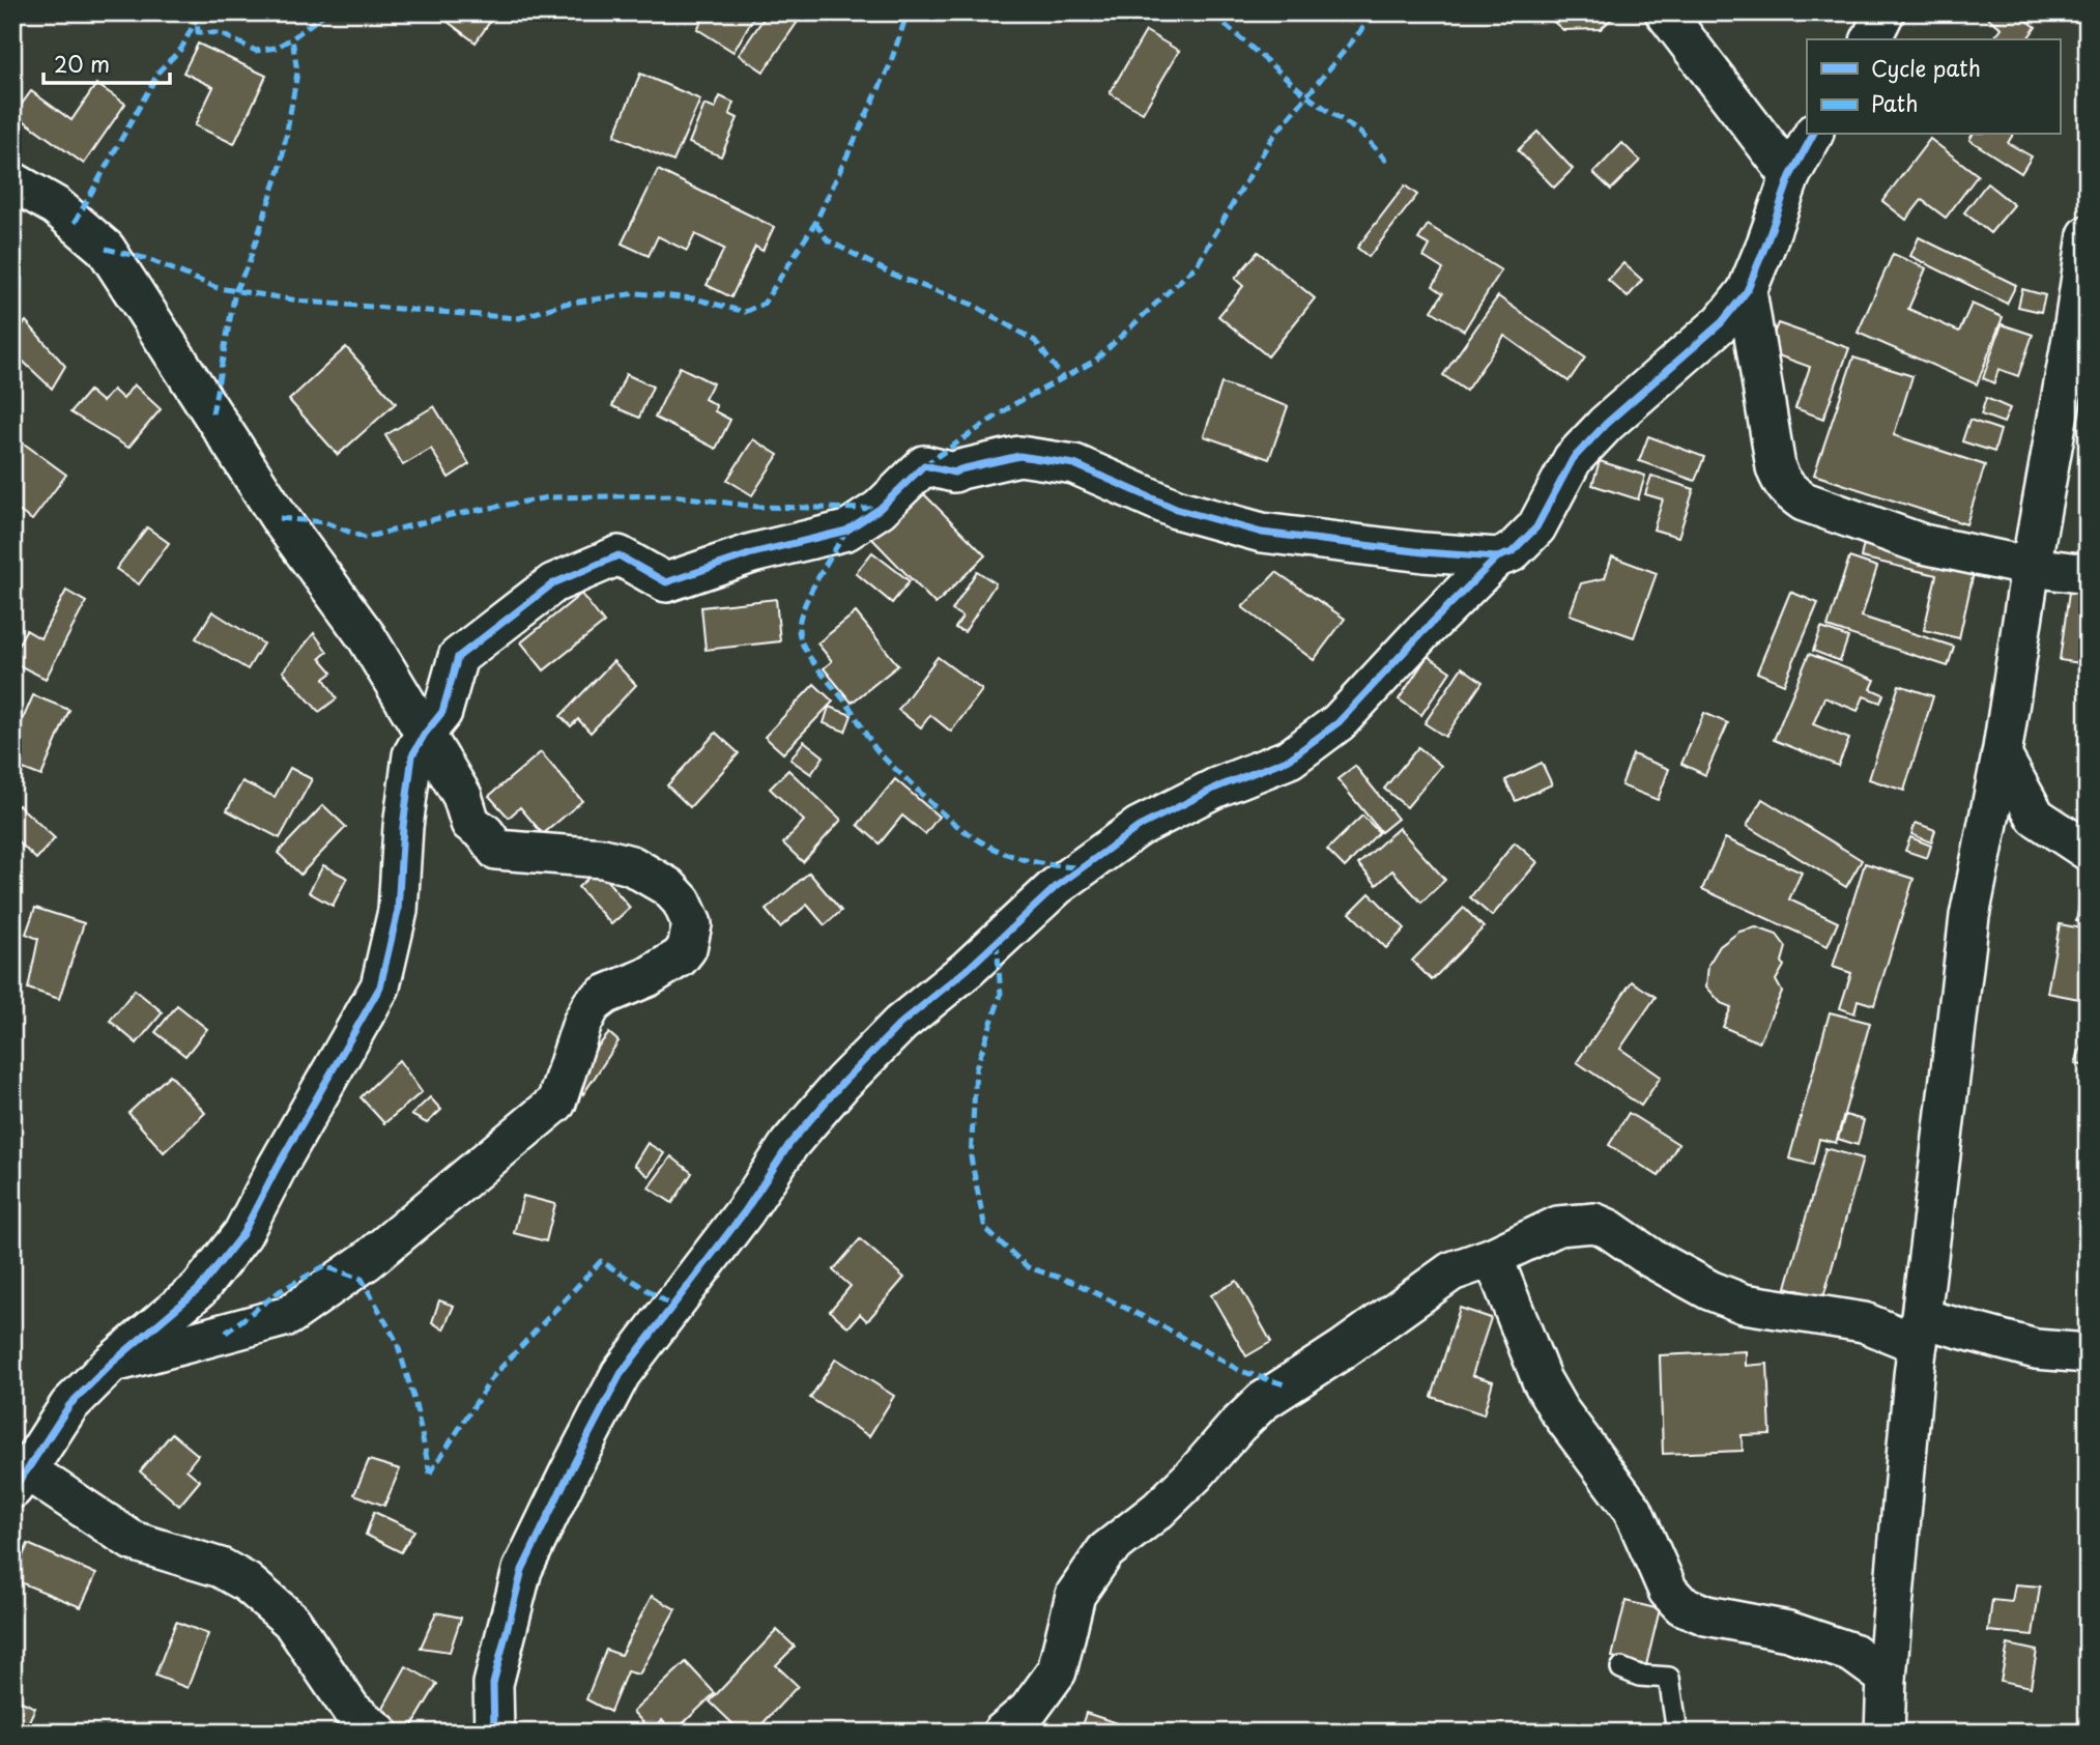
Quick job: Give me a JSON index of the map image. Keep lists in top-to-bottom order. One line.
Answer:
{"legend":["Cycle path","Path"],"scale_bar":"20 m"}
